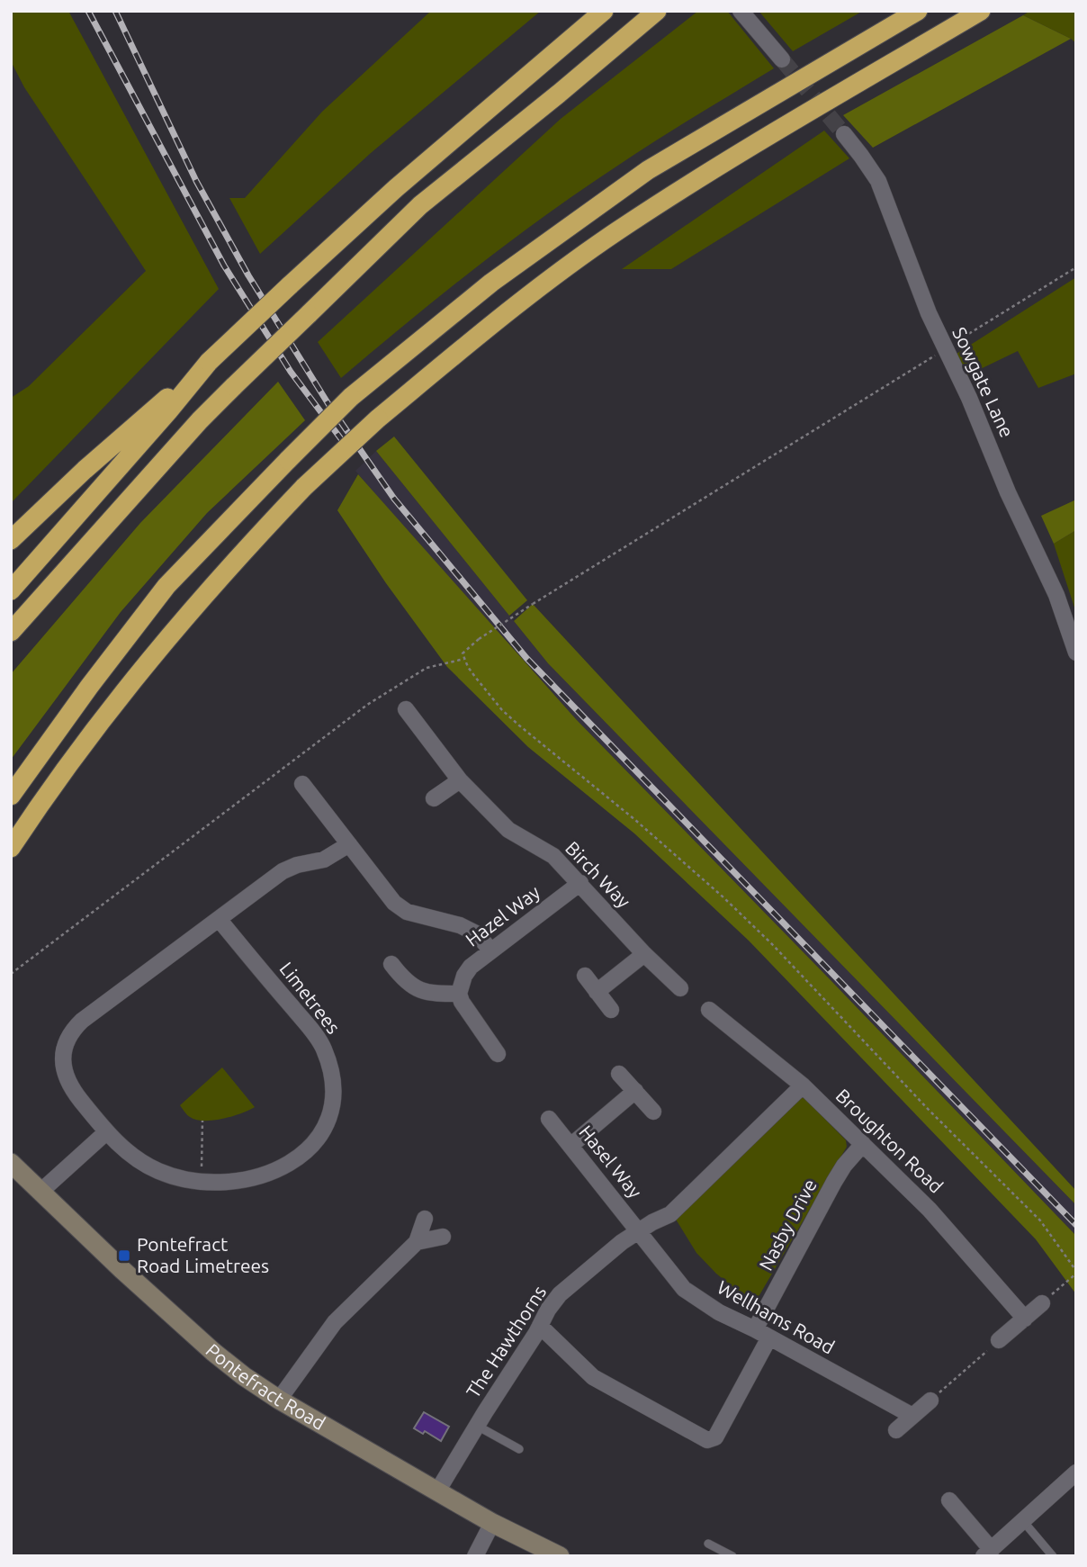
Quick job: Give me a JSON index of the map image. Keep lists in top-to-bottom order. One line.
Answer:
{"streets":{"street":["Sowgate Lane","Birch Way","Hazel Way","Limetrees","Broughton Road","Hasel Way","Nasby Drive","Wellhams Road","The Hawthorns","Pontefract Road"]},"crossings":[["Birch Way","Hazel Way"],["Broughton Road","Nasby Drive"],["Broughton Road","The Hawthorns"],["Hasel Way","Wellhams Road"],["Hasel Way","The Hawthorns"],["Nasby Drive","Wellhams Road"],["Nasby Drive","The Hawthorns"],["Wellhams Road","The Hawthorns"],["The Hawthorns","Pontefract Road"]],"places":{"transit":["Pontefract Road Limetrees"]}}
